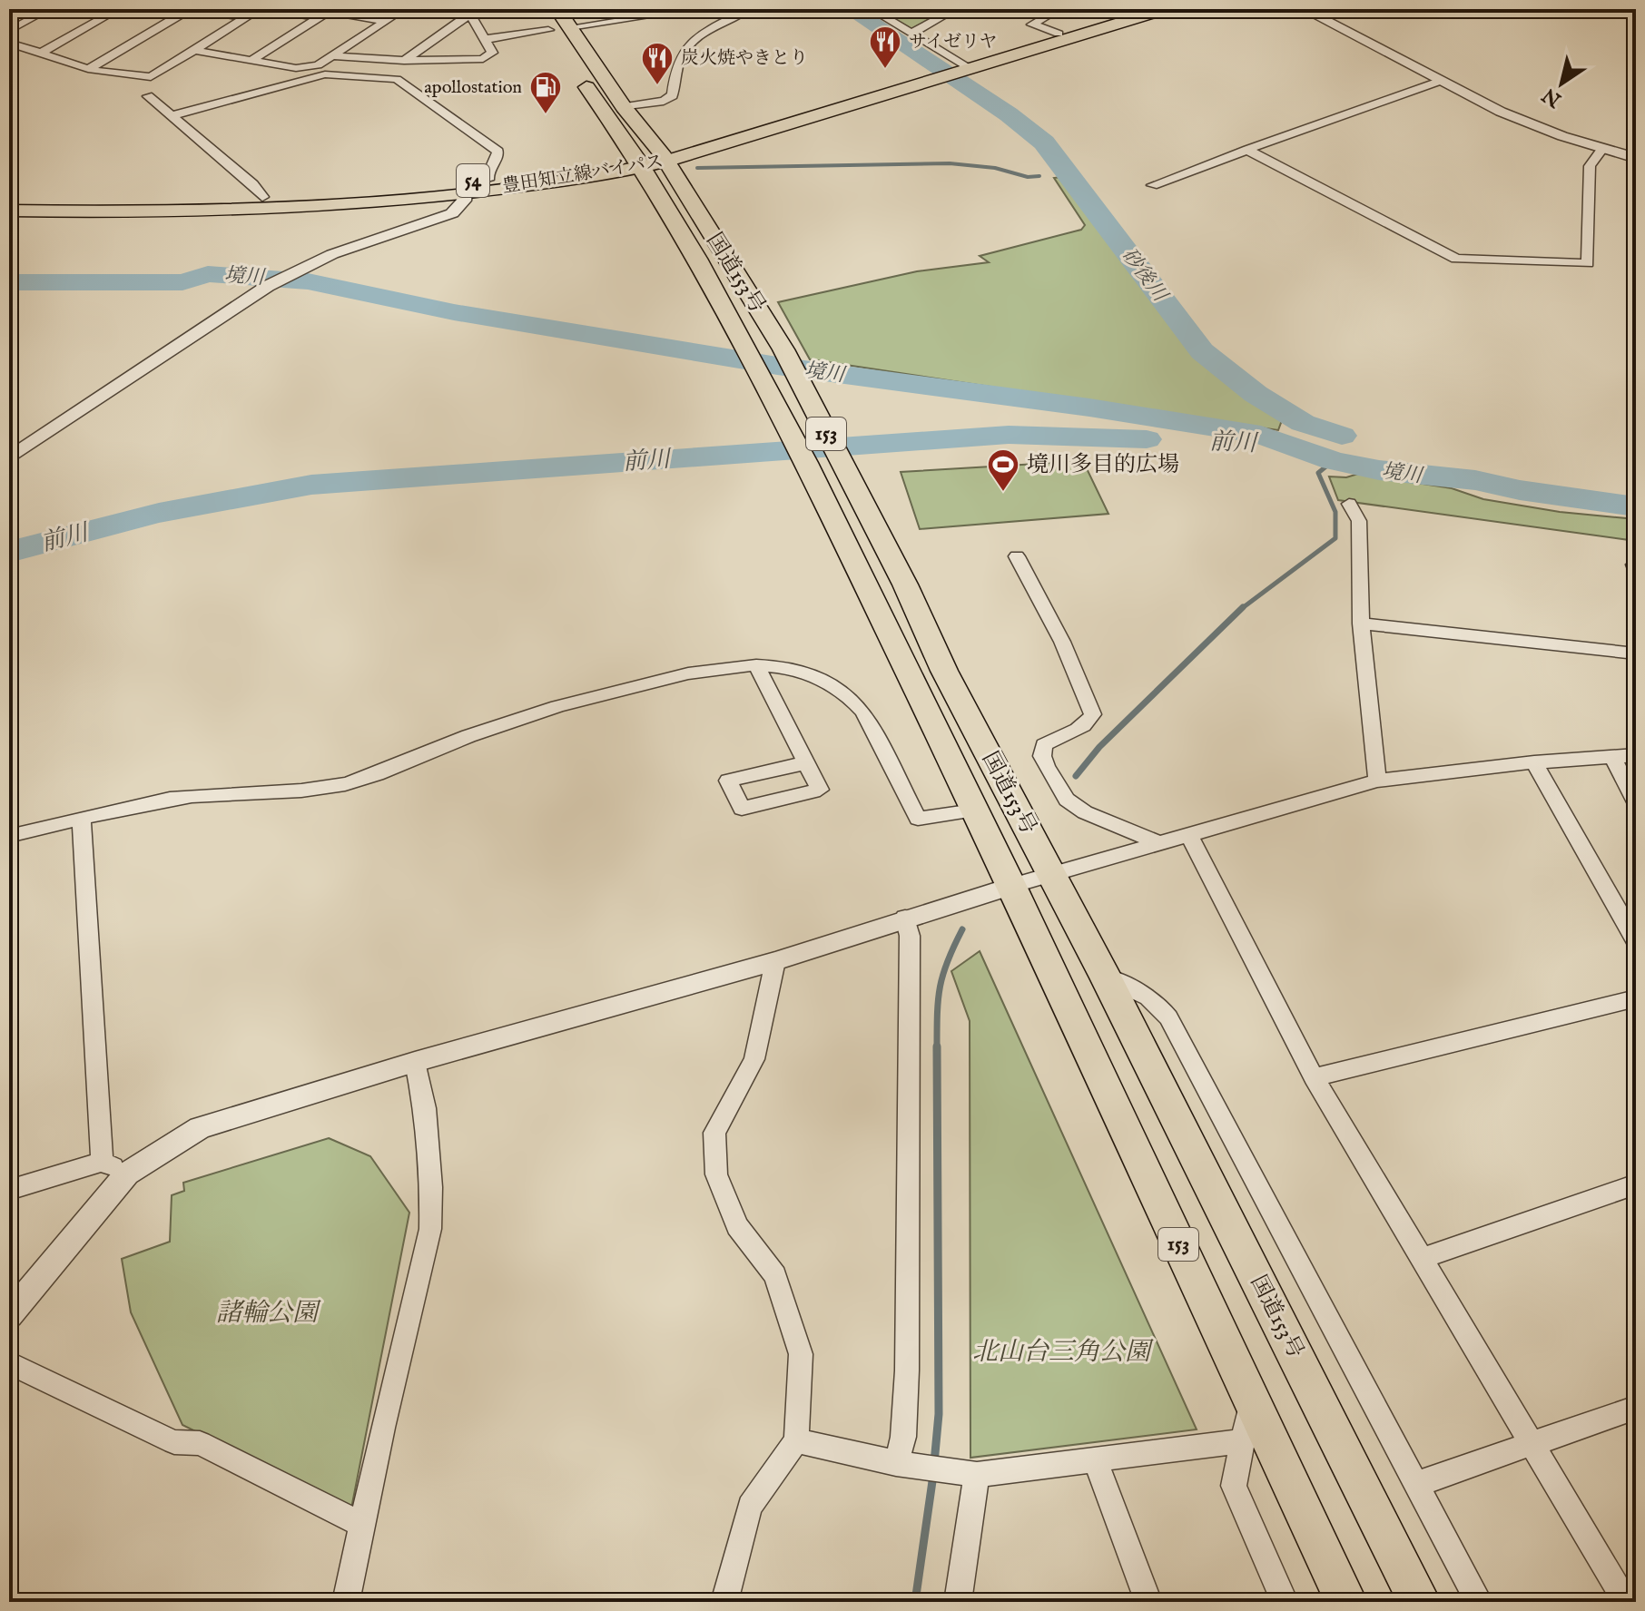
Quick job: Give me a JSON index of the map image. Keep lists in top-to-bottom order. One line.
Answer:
{"streets":{"main road":["豊田知立線バイパス","54","国道153号","153"]},"crossings":[["豊田知立線バイパス","54"],["豊田知立線バイパス","国道153号"]],"water":["砂後川","境川","前川"],"parks":["諸輪公園","北山台三角公園"],"places":{"restaurant":["サイゼリヤ","炭火焼やきとり"],"fuel station":["apollostation"],"sports":["境川多目的広場"]},"north":"bottom left"}
